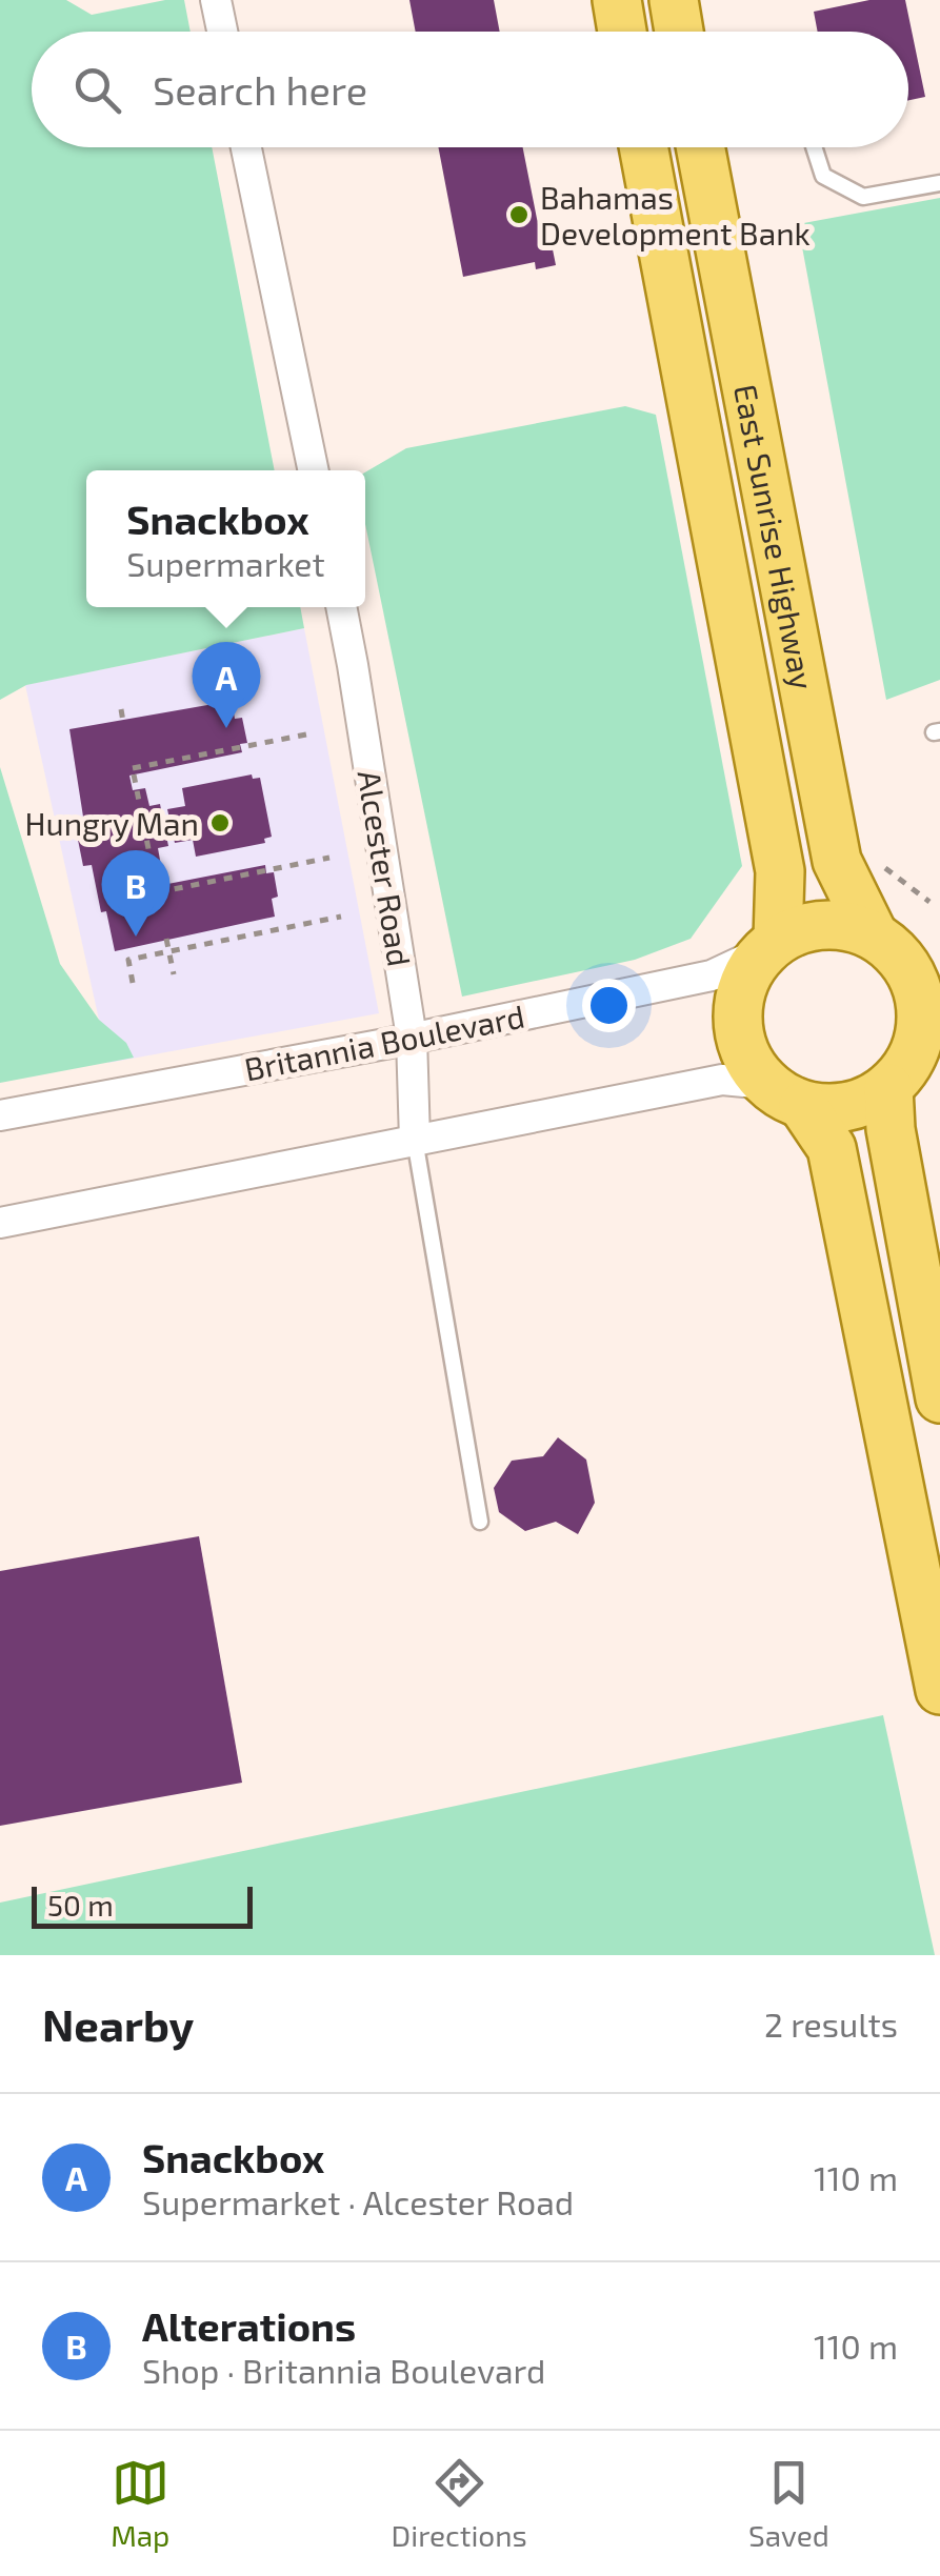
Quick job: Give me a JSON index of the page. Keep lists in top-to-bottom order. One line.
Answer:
{"streets":{"main road":["East Sunrise Highway"],"street":["Alcester Road","Britannia Boulevard"]},"crossings":[["East Sunrise Highway","Britannia Boulevard"],["Alcester Road","Britannia Boulevard"]],"places":["Bahamas Development Bank","Hungry Man"],"scale_bar":"50 m","page":{"search":"Search here","popup":["Snackbox","Supermarket"],"pins":["A","B"],"scale":"50 m","heading":["Nearby","2 results"],"list":[{"mark":"A","name":"Snackbox","note":"Supermarket · Alcester Road","value":"110 m"},{"mark":"B","name":"Alterations","note":"Shop · Britannia Boulevard","value":"110 m"}],"nav":["Map","Directions","Saved"]}}
